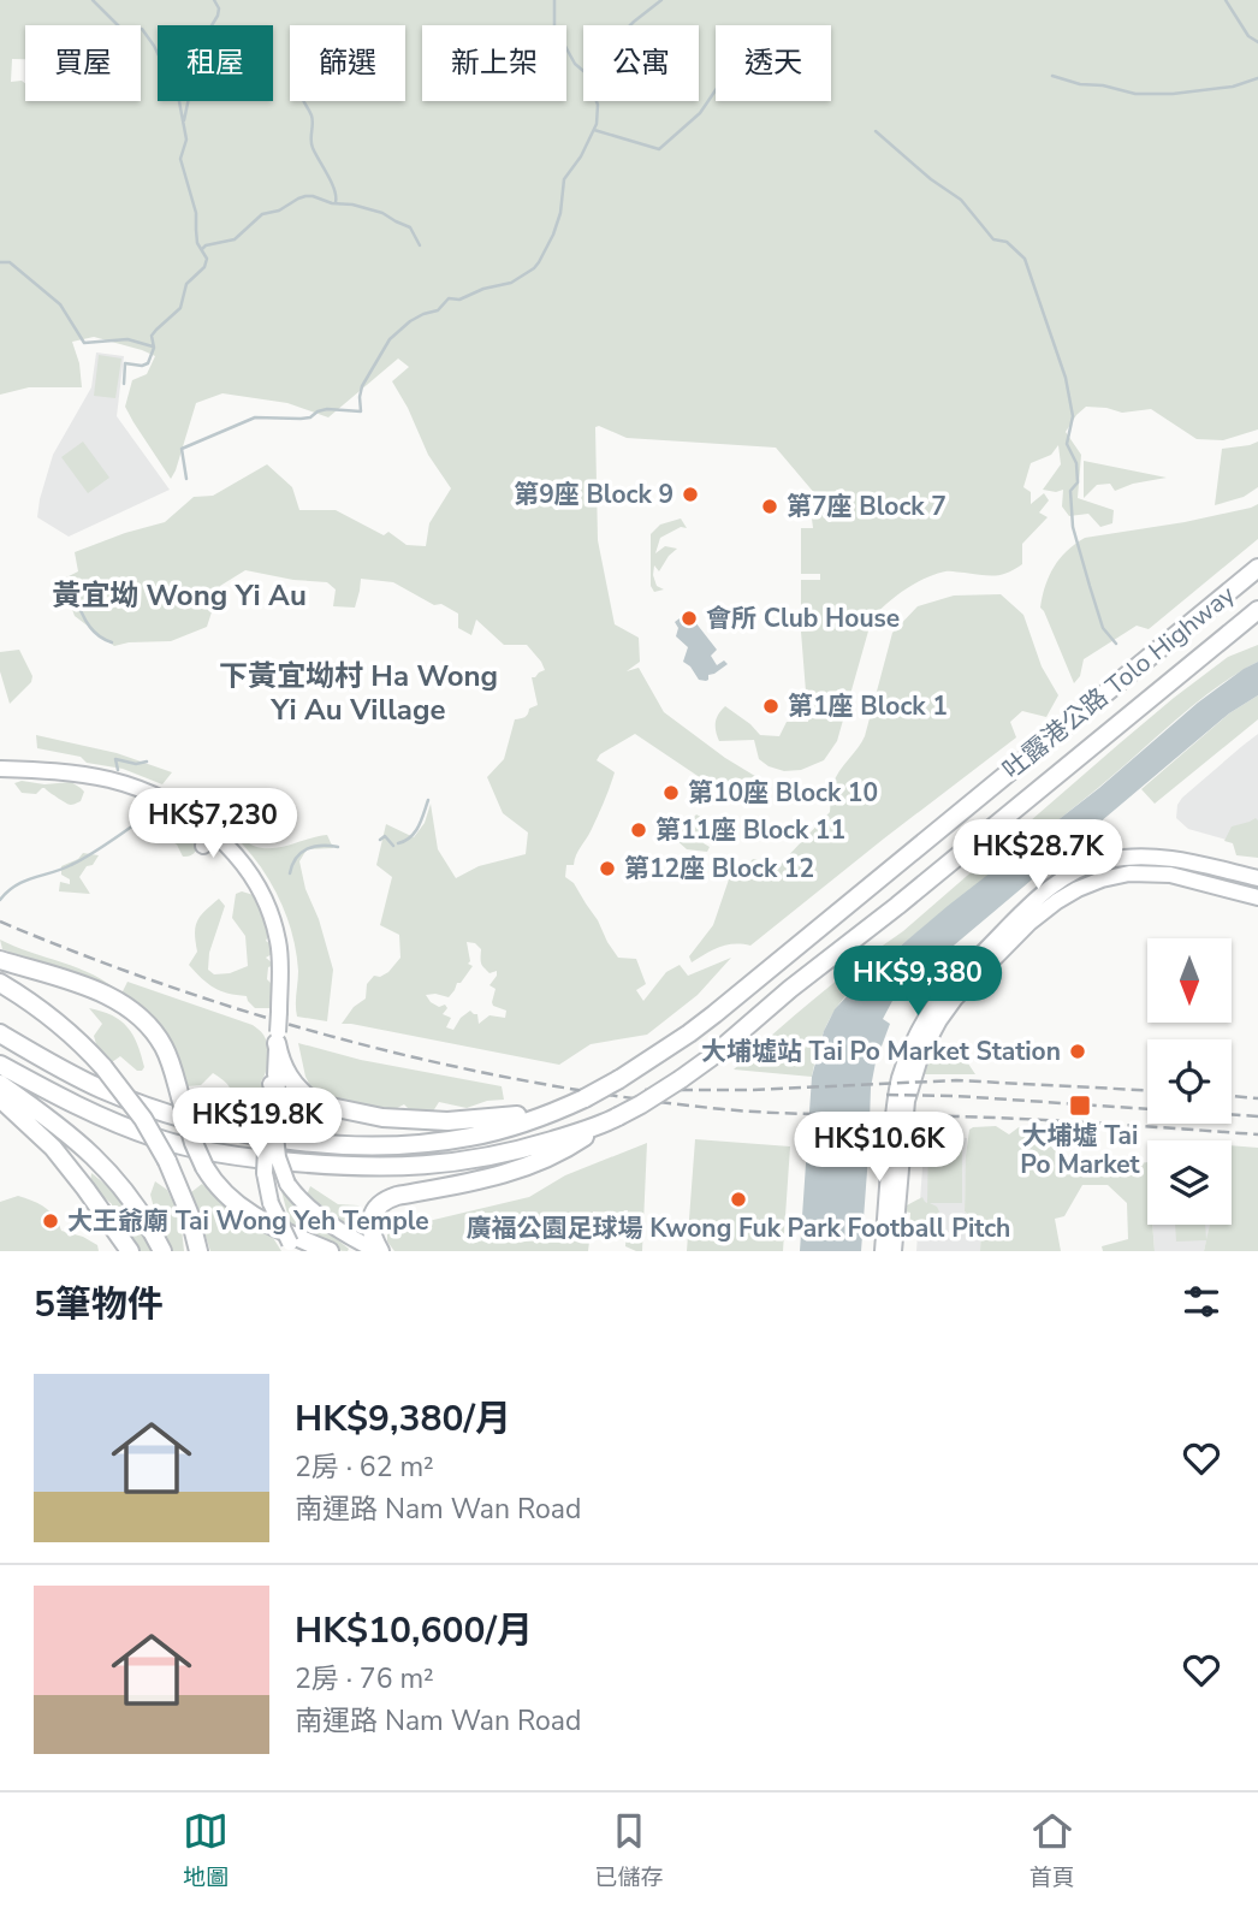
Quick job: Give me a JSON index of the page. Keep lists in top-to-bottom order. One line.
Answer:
{"streets":{"highway":["吐露港公路 Tolo Highway"]},"districts":["黃宜坳 Wong Yi Au","下黃宜坳村 Ha Wong Yi Au Village"],"places":{"other":["第9座 Block 9","第7座 Block 7","會所 Club House","第1座 Block 1","第10座 Block 10","第11座 Block 11","第12座 Block 12","大埔墟站 Tai Po Market Station","廣福公園足球場 Kwong Fuk Park Football Pitch","大王爺廟 Tai Wong Yeh Temple"],"transit":["大埔墟 Tai Po Market"]},"north":"bottom","page":{"chip":["買屋","租屋","篩選","新上架","公寓","透天"],"price":["HK$7,230","HK$28.7K","HK$9,380","HK$19.8K","HK$10.6K"],"heading":"5筆物件","list":[{"name":"HK$9,380/月","note":"2房 · 62 m² · 南運路 Nam Wan Road"},{"name":"HK$10,600/月","note":"2房 · 76 m² · 南運路 Nam Wan Road"}],"tabs":["地圖","已儲存","首頁"]}}
